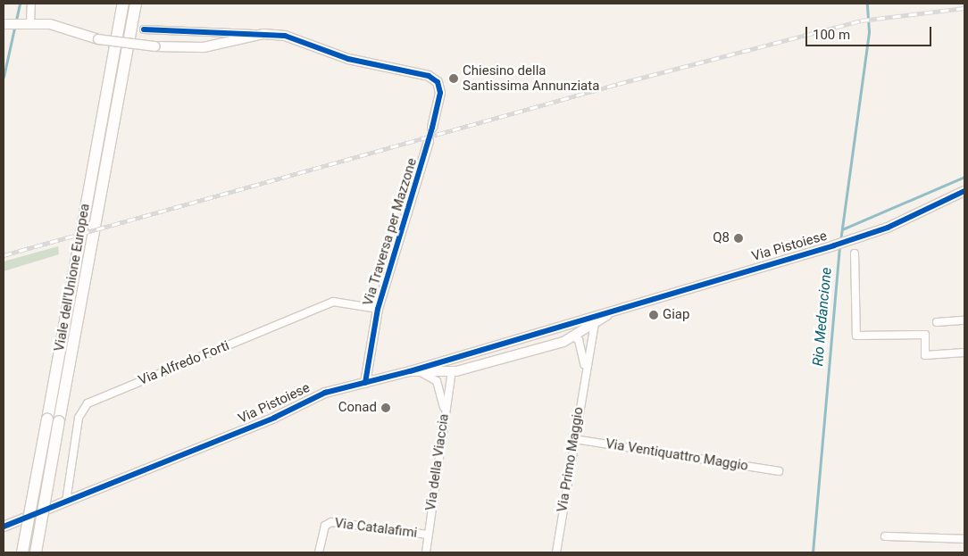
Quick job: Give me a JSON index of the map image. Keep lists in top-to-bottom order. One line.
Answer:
{"streets":{"main road":["Viale dell'Unione Europea"],"street":["Via Traversa per Mazzone","Via Pistoiese","Via Alfredo Forti","Via Ventiquattro Maggio","Via Primo Maggio","Via della Viaccia","Via Catalafimi"]},"crossings":[["Via Traversa per Mazzone","Via Pistoiese"],["Via Traversa per Mazzone","Via Alfredo Forti"],["Via Pistoiese","Via Alfredo Forti"],["Via Pistoiese","Via Primo Maggio"],["Via Pistoiese","Via della Viaccia"],["Via Ventiquattro Maggio","Via Primo Maggio"],["Via della Viaccia","Via Catalafimi"]],"water":["Rio Medancione"],"places":["Chiesino della Santissima Annunziata","Q8","Giap","Conad"],"scale_bar":"100 m"}
